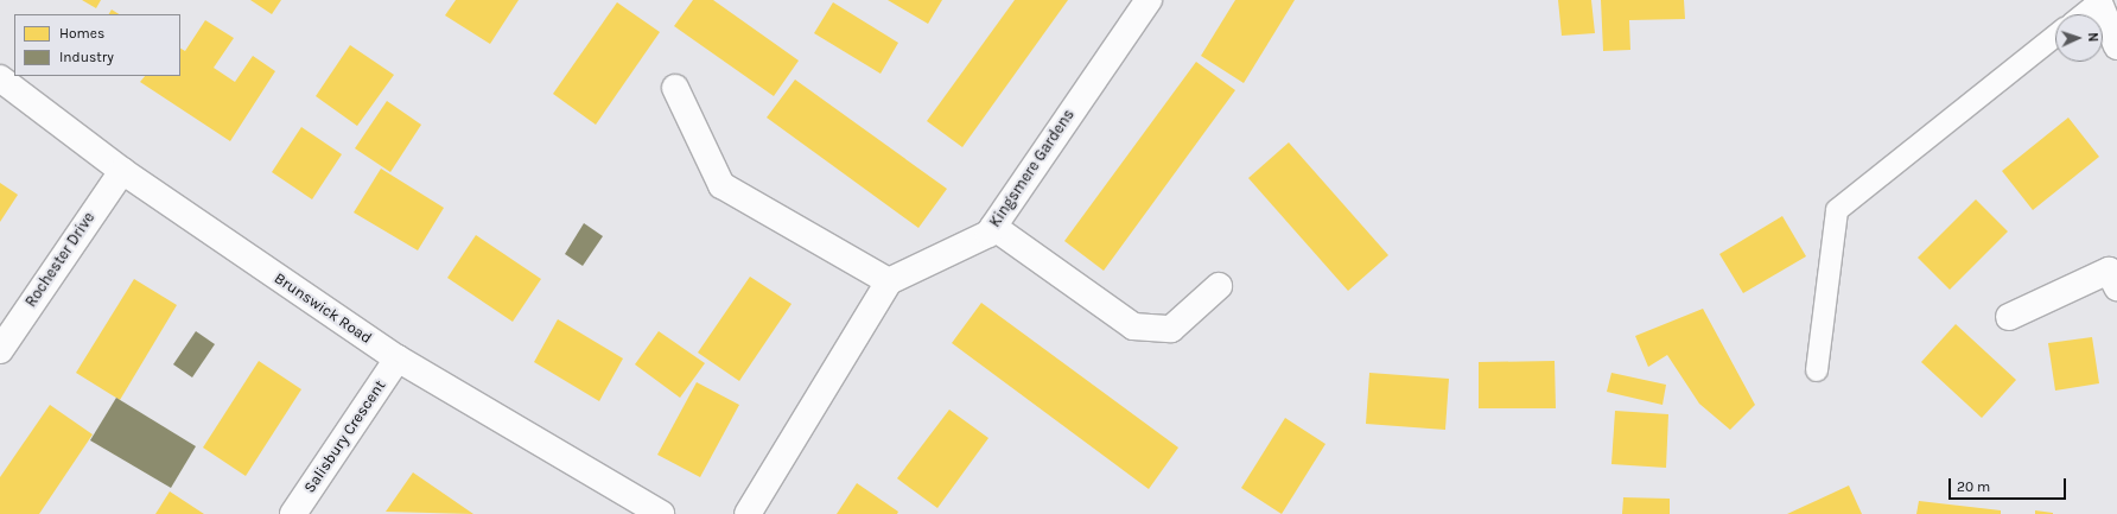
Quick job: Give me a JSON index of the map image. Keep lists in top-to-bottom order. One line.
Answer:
{"streets":{"street":["Kingsmere Gardens","Rochester Drive","Brunswick Road","Salisbury Crescent"]},"crossings":[["Rochester Drive","Brunswick Road"],["Brunswick Road","Salisbury Crescent"]],"legend":["Homes","Industry"],"scale_bar":"20 m","north":"right"}
